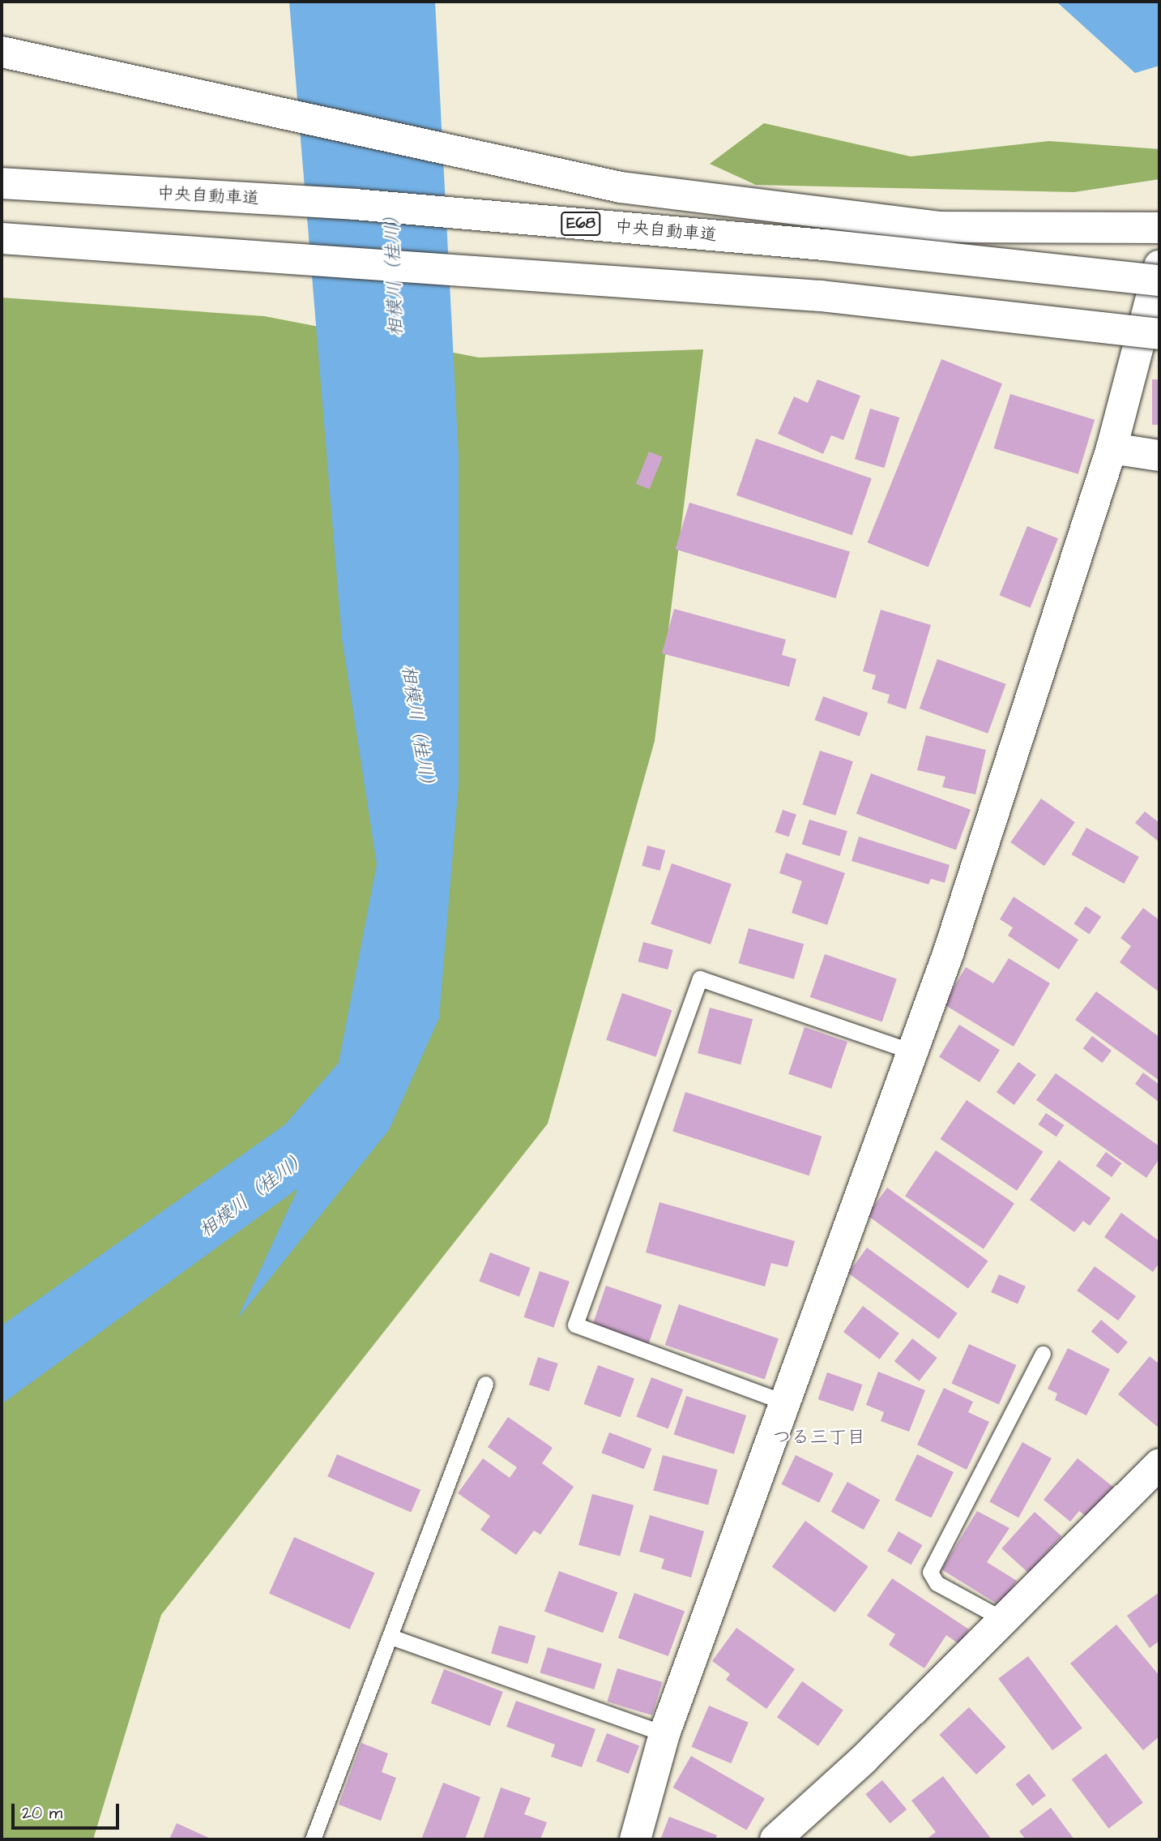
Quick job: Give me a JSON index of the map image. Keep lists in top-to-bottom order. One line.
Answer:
{"streets":{"main road":["中央自動車道","E68"]},"districts":["つる三丁目"],"water":["相模川（桂川）"],"scale_bar":"20 m"}
